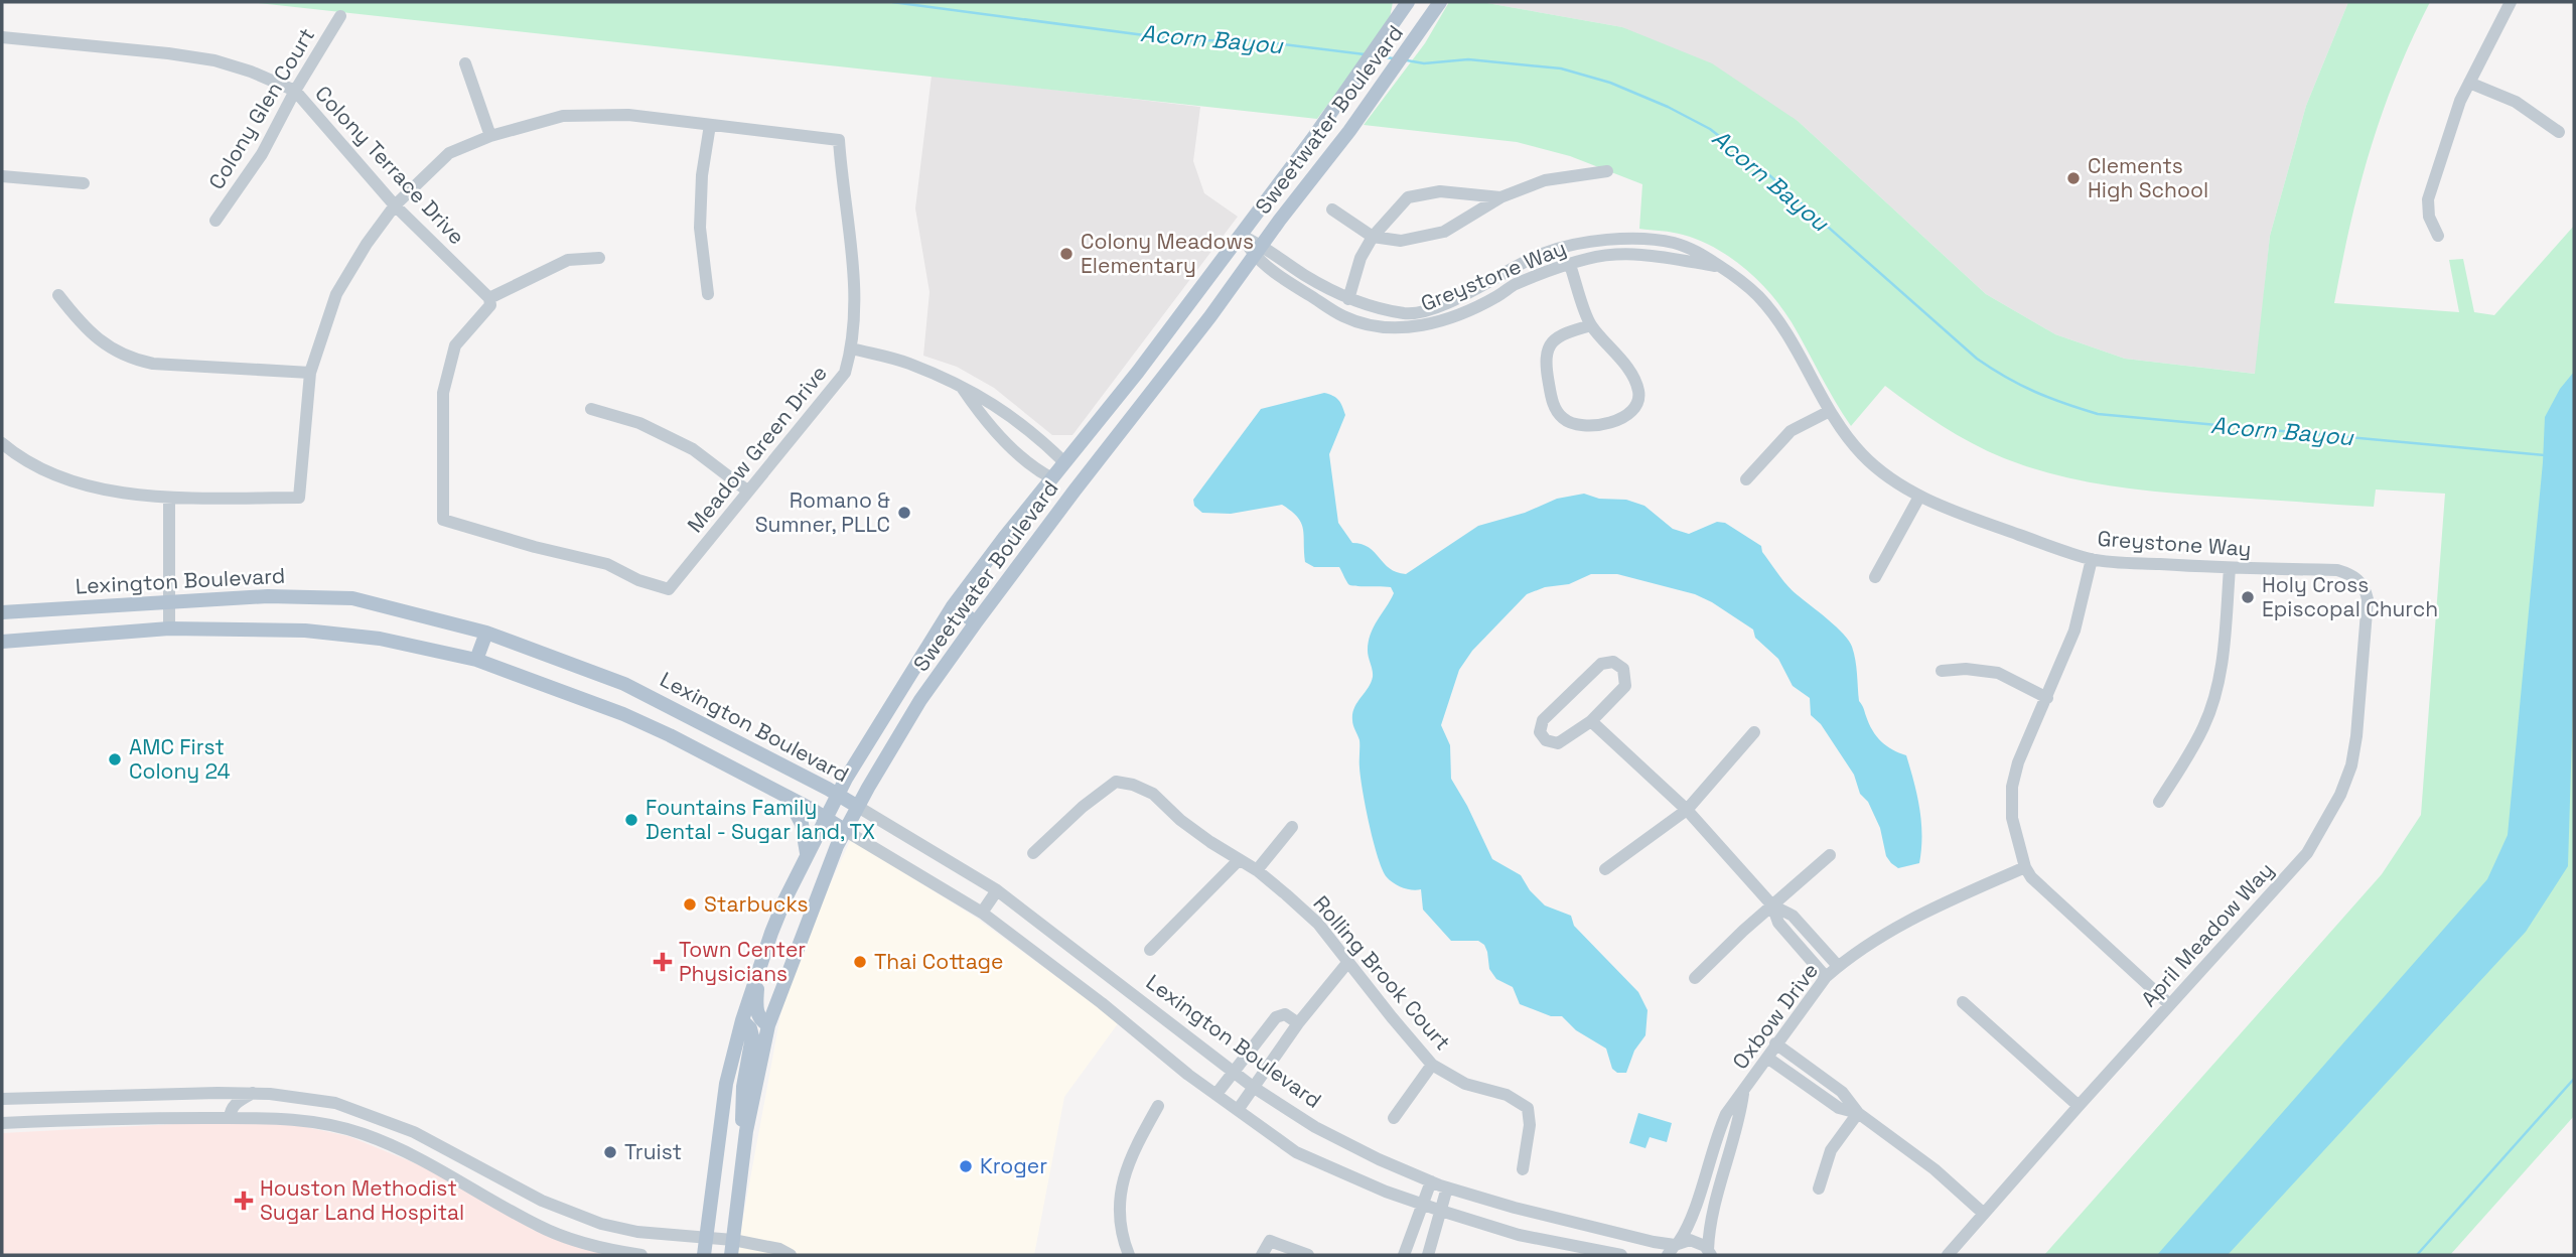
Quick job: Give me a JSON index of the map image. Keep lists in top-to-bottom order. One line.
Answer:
{"streets":{"main road":["Sweetwater Boulevard","Lexington Boulevard"],"street":["Colony Glen Court","Colony Terrace Drive","Greystone Way","Meadow Green Drive","April Meadow Way","Rolling Brook Court","Oxbow Drive"]},"crossings":[["Colony Glen Court","Colony Terrace Drive"],["Sweetwater Boulevard","Greystone Way"],["Sweetwater Boulevard","Lexington Boulevard"],["Colony Terrace Drive","Meadow Green Drive"],["Greystone Way","April Meadow Way"],["Lexington Boulevard","Oxbow Drive"]],"water":["Acorn Bayou"],"places":{"other":["Clements High School","Colony Meadows Elementary","Romano & Sumner, PLLC","Holy Cross Episcopal Church","AMC First Colony 24","Fountains Family Dental - Sugar land, TX","Starbucks","Thai Cottage","Truist","Kroger"],"health":["Town Center Physicians","Houston Methodist Sugar Land Hospital"]}}
